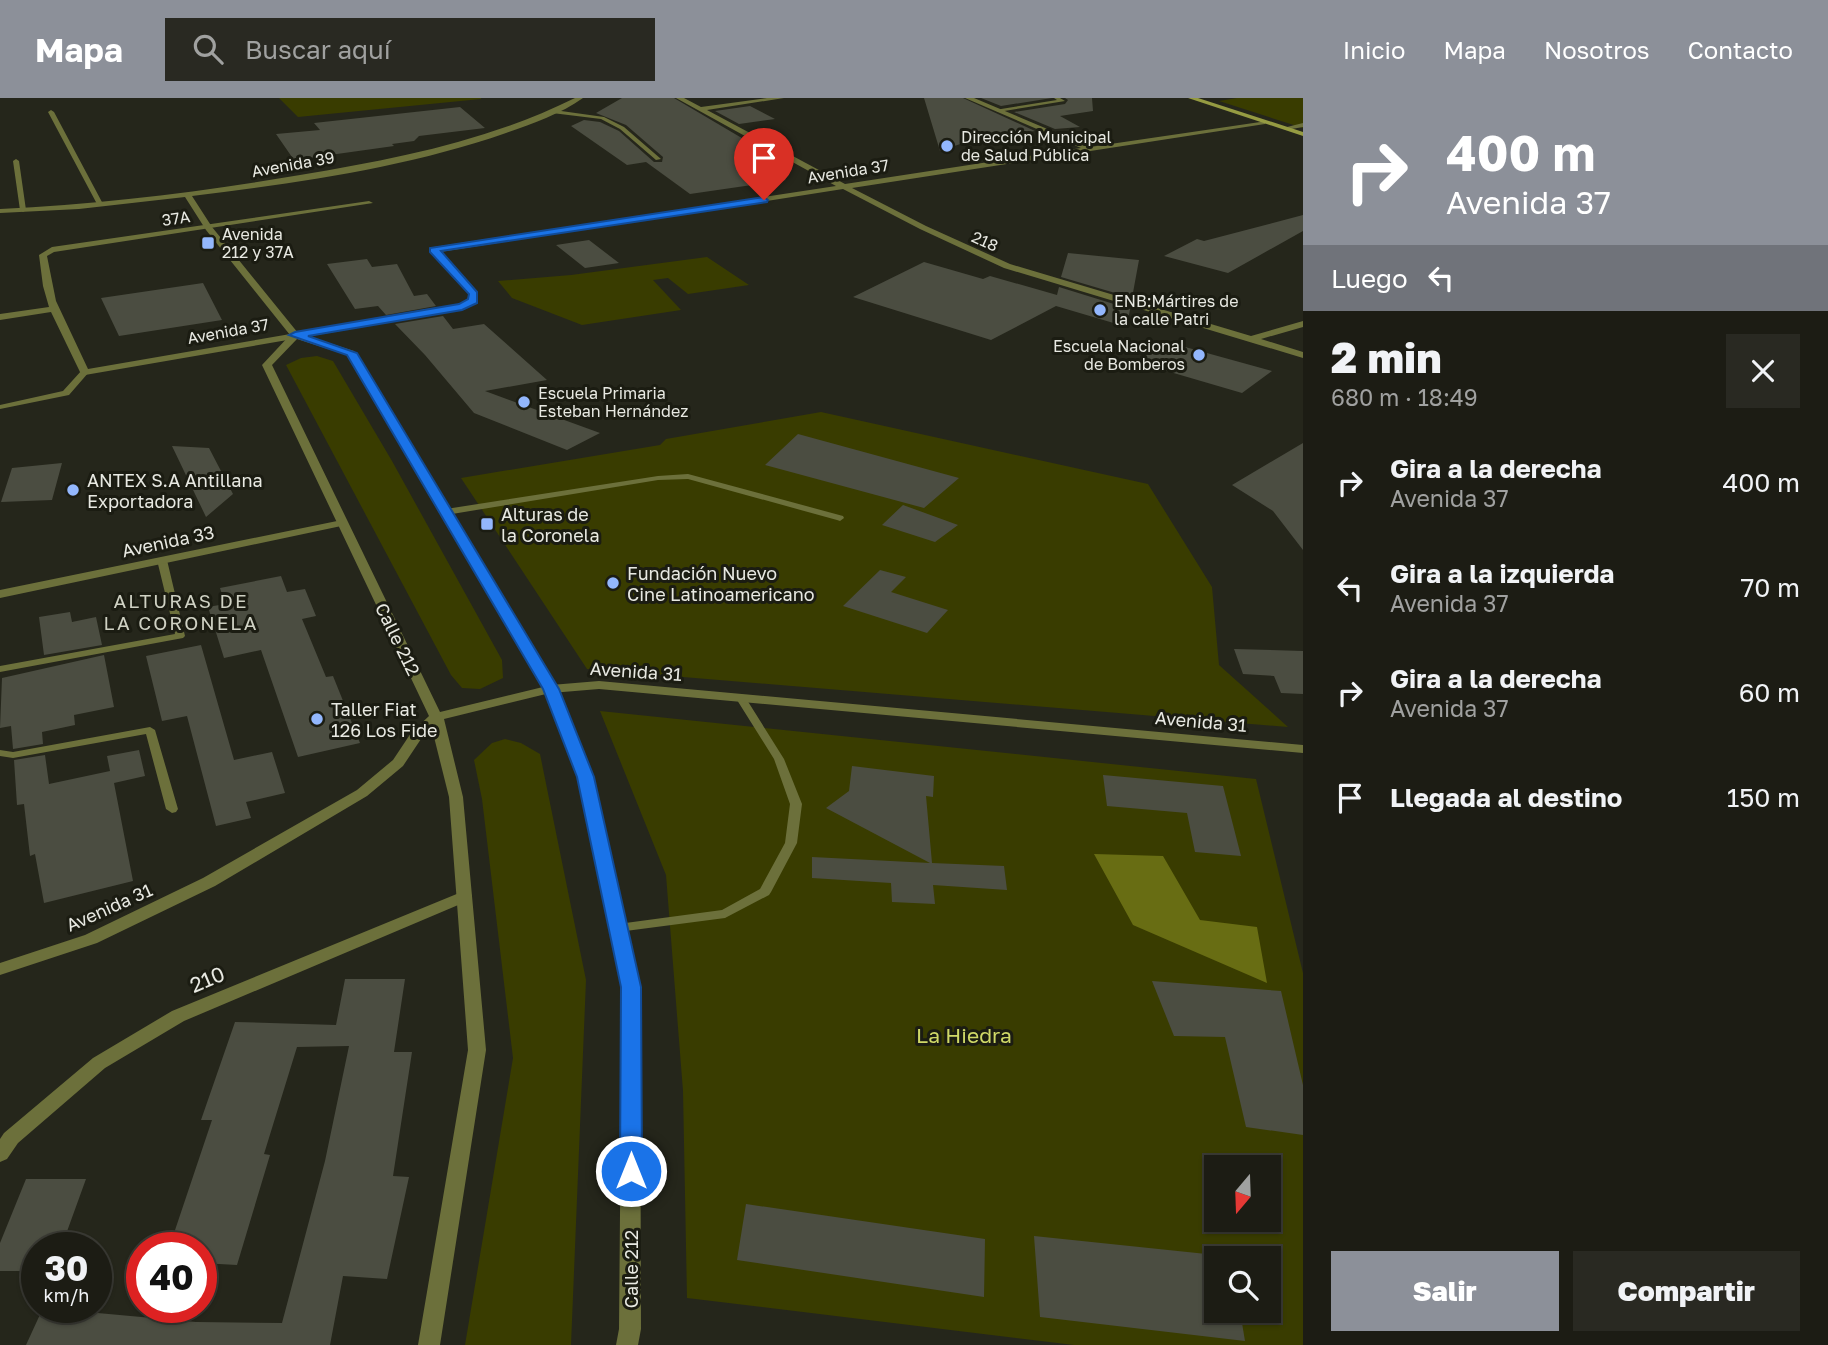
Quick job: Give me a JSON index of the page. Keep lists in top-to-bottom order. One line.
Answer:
{"streets":{"street":["Avenida 39","Avenida 37","37A","218","Avenida 33","Calle 212","Avenida 31","210"]},"crossings":[["Avenida 37","218"],["Avenida 37","Calle 212"],["Avenida 33","Calle 212"],["Calle 212","Avenida 31"],["Calle 212","210"]],"districts":["ALTURAS DE LA CORONELA"],"parks":["La Hiedra"],"places":{"other":["Dirección Municipal de Salud Pública","ENB:Mártires de la calle Patri","Escuela Nacional de Bomberos","Escuela Primaria Esteban Hernández","ANTEX S.A Antillana Exportadora","Fundación Nuevo Cine Latinoamericano","Taller Fiat 126 Los Fide"],"transit":["Avenida 212 y 37A","Alturas de la Coronela"]},"north":"bottom","page":{"header":"Mapa","search":"Buscar aquí","nav":["Inicio","Mapa","Nosotros","Contacto"],"turn":["400 m","Avenida 37"],"then":"Luego","heading":["2 min","680 m · 18:49"],"list":[{"name":"Gira a la derecha","note":"Avenida 37","value":"400 m"},{"name":"Gira a la izquierda","note":"Avenida 37","value":"70 m"},{"name":"Gira a la derecha","note":"Avenida 37","value":"60 m"},{"name":"Llegada al destino","value":"150 m"}],"speed":"30 km/h","limit":"40","buttons":["Salir","Compartir"]}}
